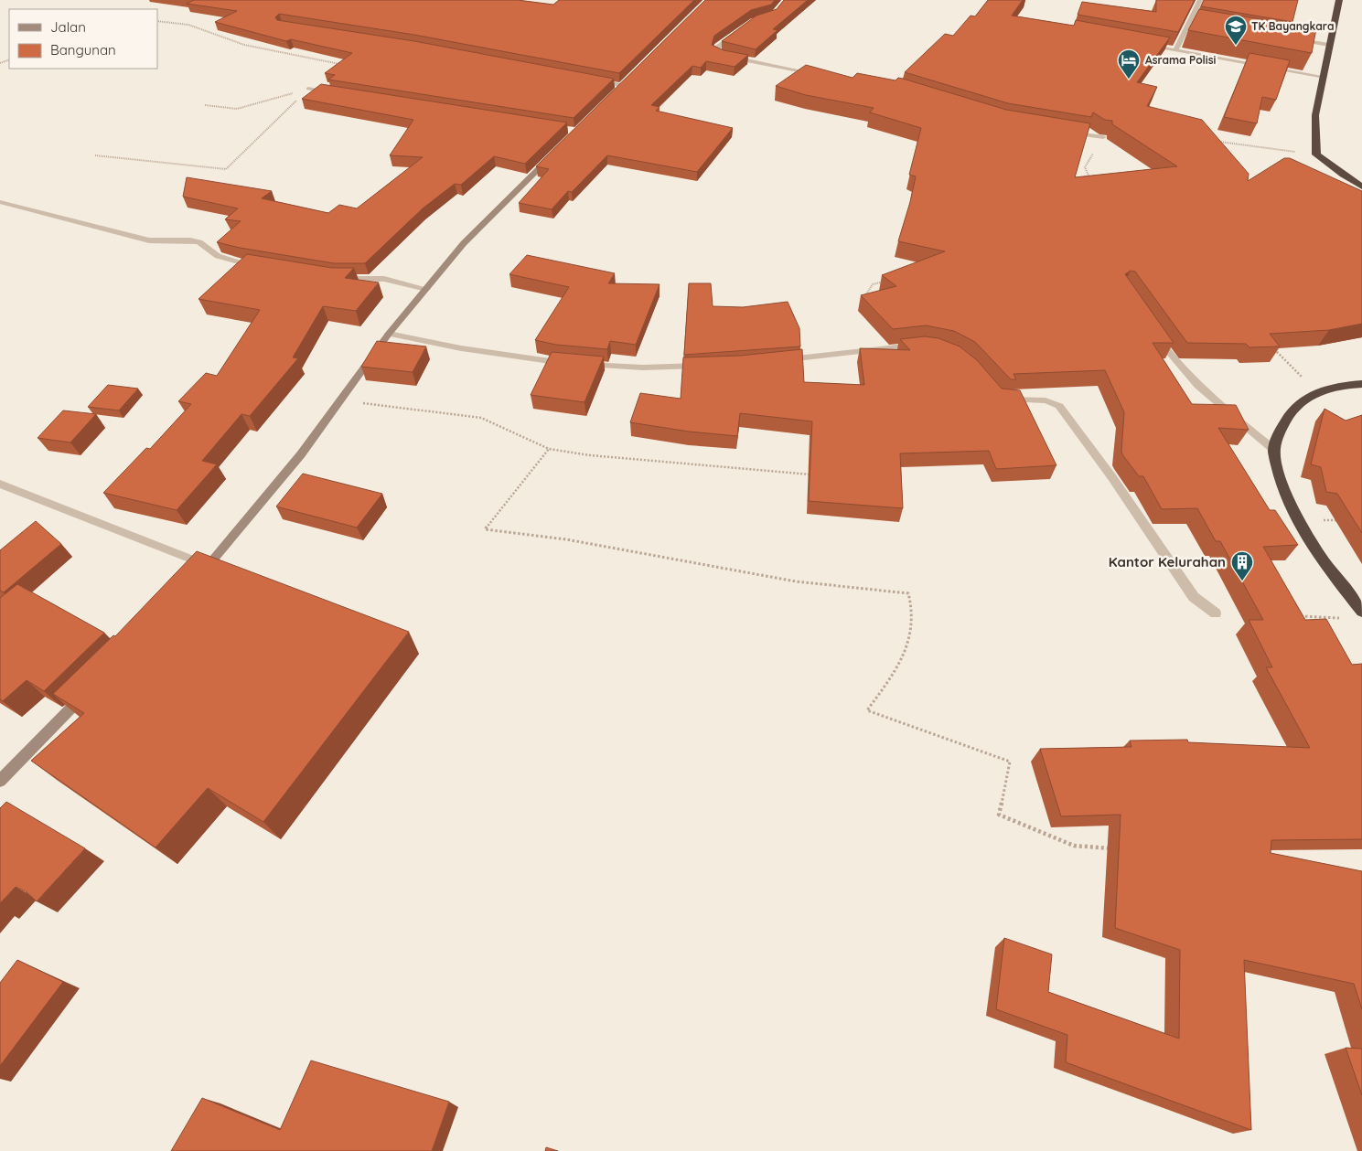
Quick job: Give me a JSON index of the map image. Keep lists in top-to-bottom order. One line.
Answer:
{"places":{"school or university":["TK Bayangkara"],"hotel":["Asrama Polisi"],"building":["Kantor Kelurahan"]},"legend":["Jalan","Bangunan"]}
